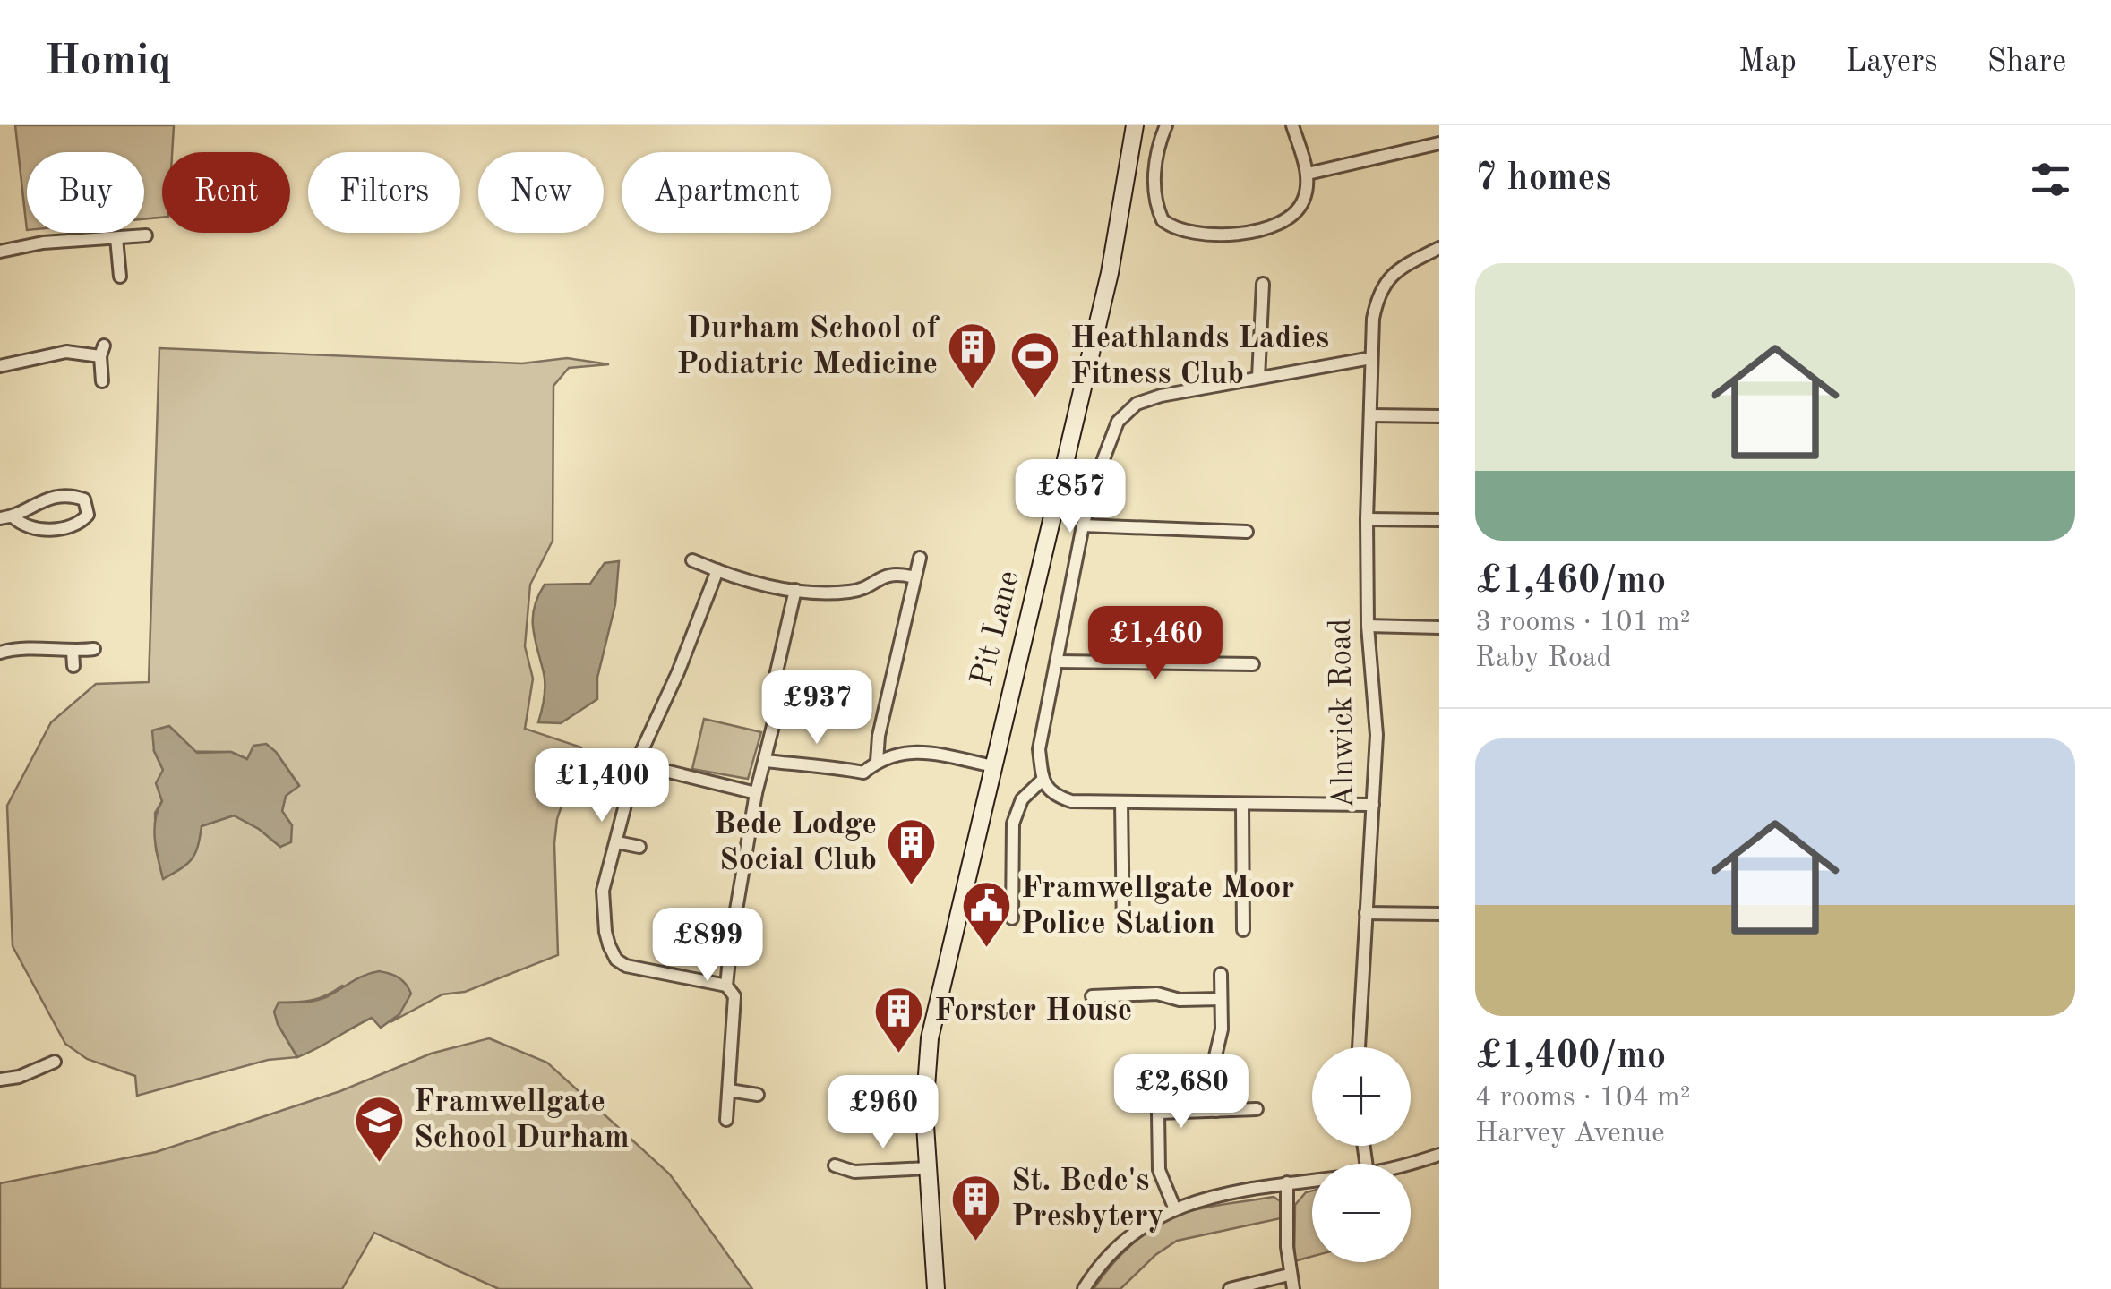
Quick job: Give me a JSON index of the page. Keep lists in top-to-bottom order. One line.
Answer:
{"streets":{"street":["Pit Lane","Alnwick Road"]},"places":{"building":["Durham School of Podiatric Medicine","Bede Lodge Social Club","Forster House","St. Bede's Presbytery"],"sports":["Heathlands Ladies Fitness Club"],"public building":["Framwellgate Moor Police Station"],"school or university":["Framwellgate School Durham"]},"page":{"header":"Homiq","nav":["Map","Layers","Share"],"heading":"7 homes","chip":["Buy","Rent","Filters","New","Apartment"],"list":[{"name":"£1,460/mo","note":"3 rooms · 101 m² · Raby Road"},{"name":"£1,400/mo","note":"4 rooms · 104 m² · Harvey Avenue"}],"price":["£857","£1,460","£937","£1,400","£899","£2,680","£960"],"map_buttons":["+","−"]}}
